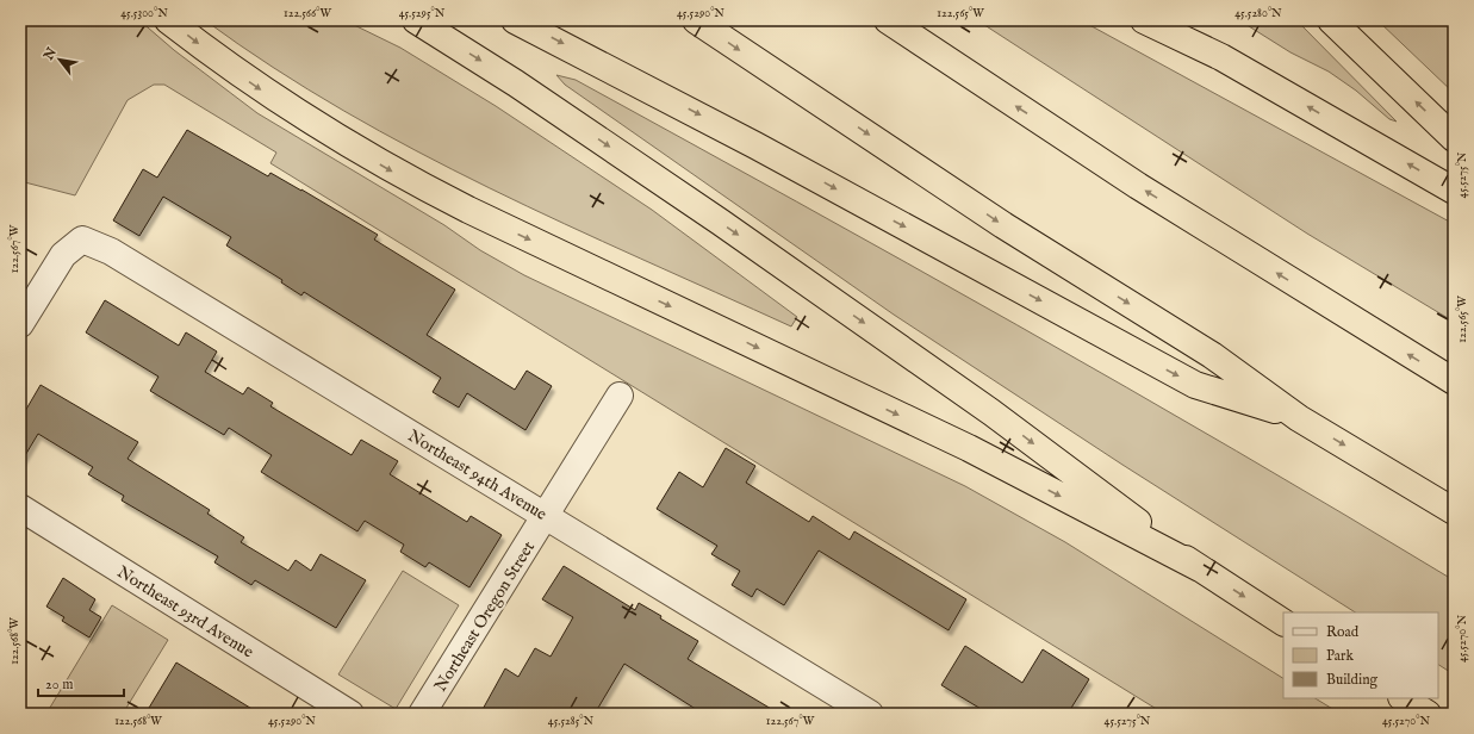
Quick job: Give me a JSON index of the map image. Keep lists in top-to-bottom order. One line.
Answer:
{"streets":{"street":["Northeast 94th Avenue","Northeast 93rd Avenue","Northeast Oregon Street"]},"crossings":[["Northeast 94th Avenue","Northeast Oregon Street"]],"legend":["Road","Park","Building"],"scale_bar":"20 m","north":"top left","coordinates":["45.5300°N","122.566°W","45.5295°N","45.5290°N","122.565°W","45.5280°N","45.5275°N","122.567°W","45.5270°N","122.568°W","45.5285°N"]}
